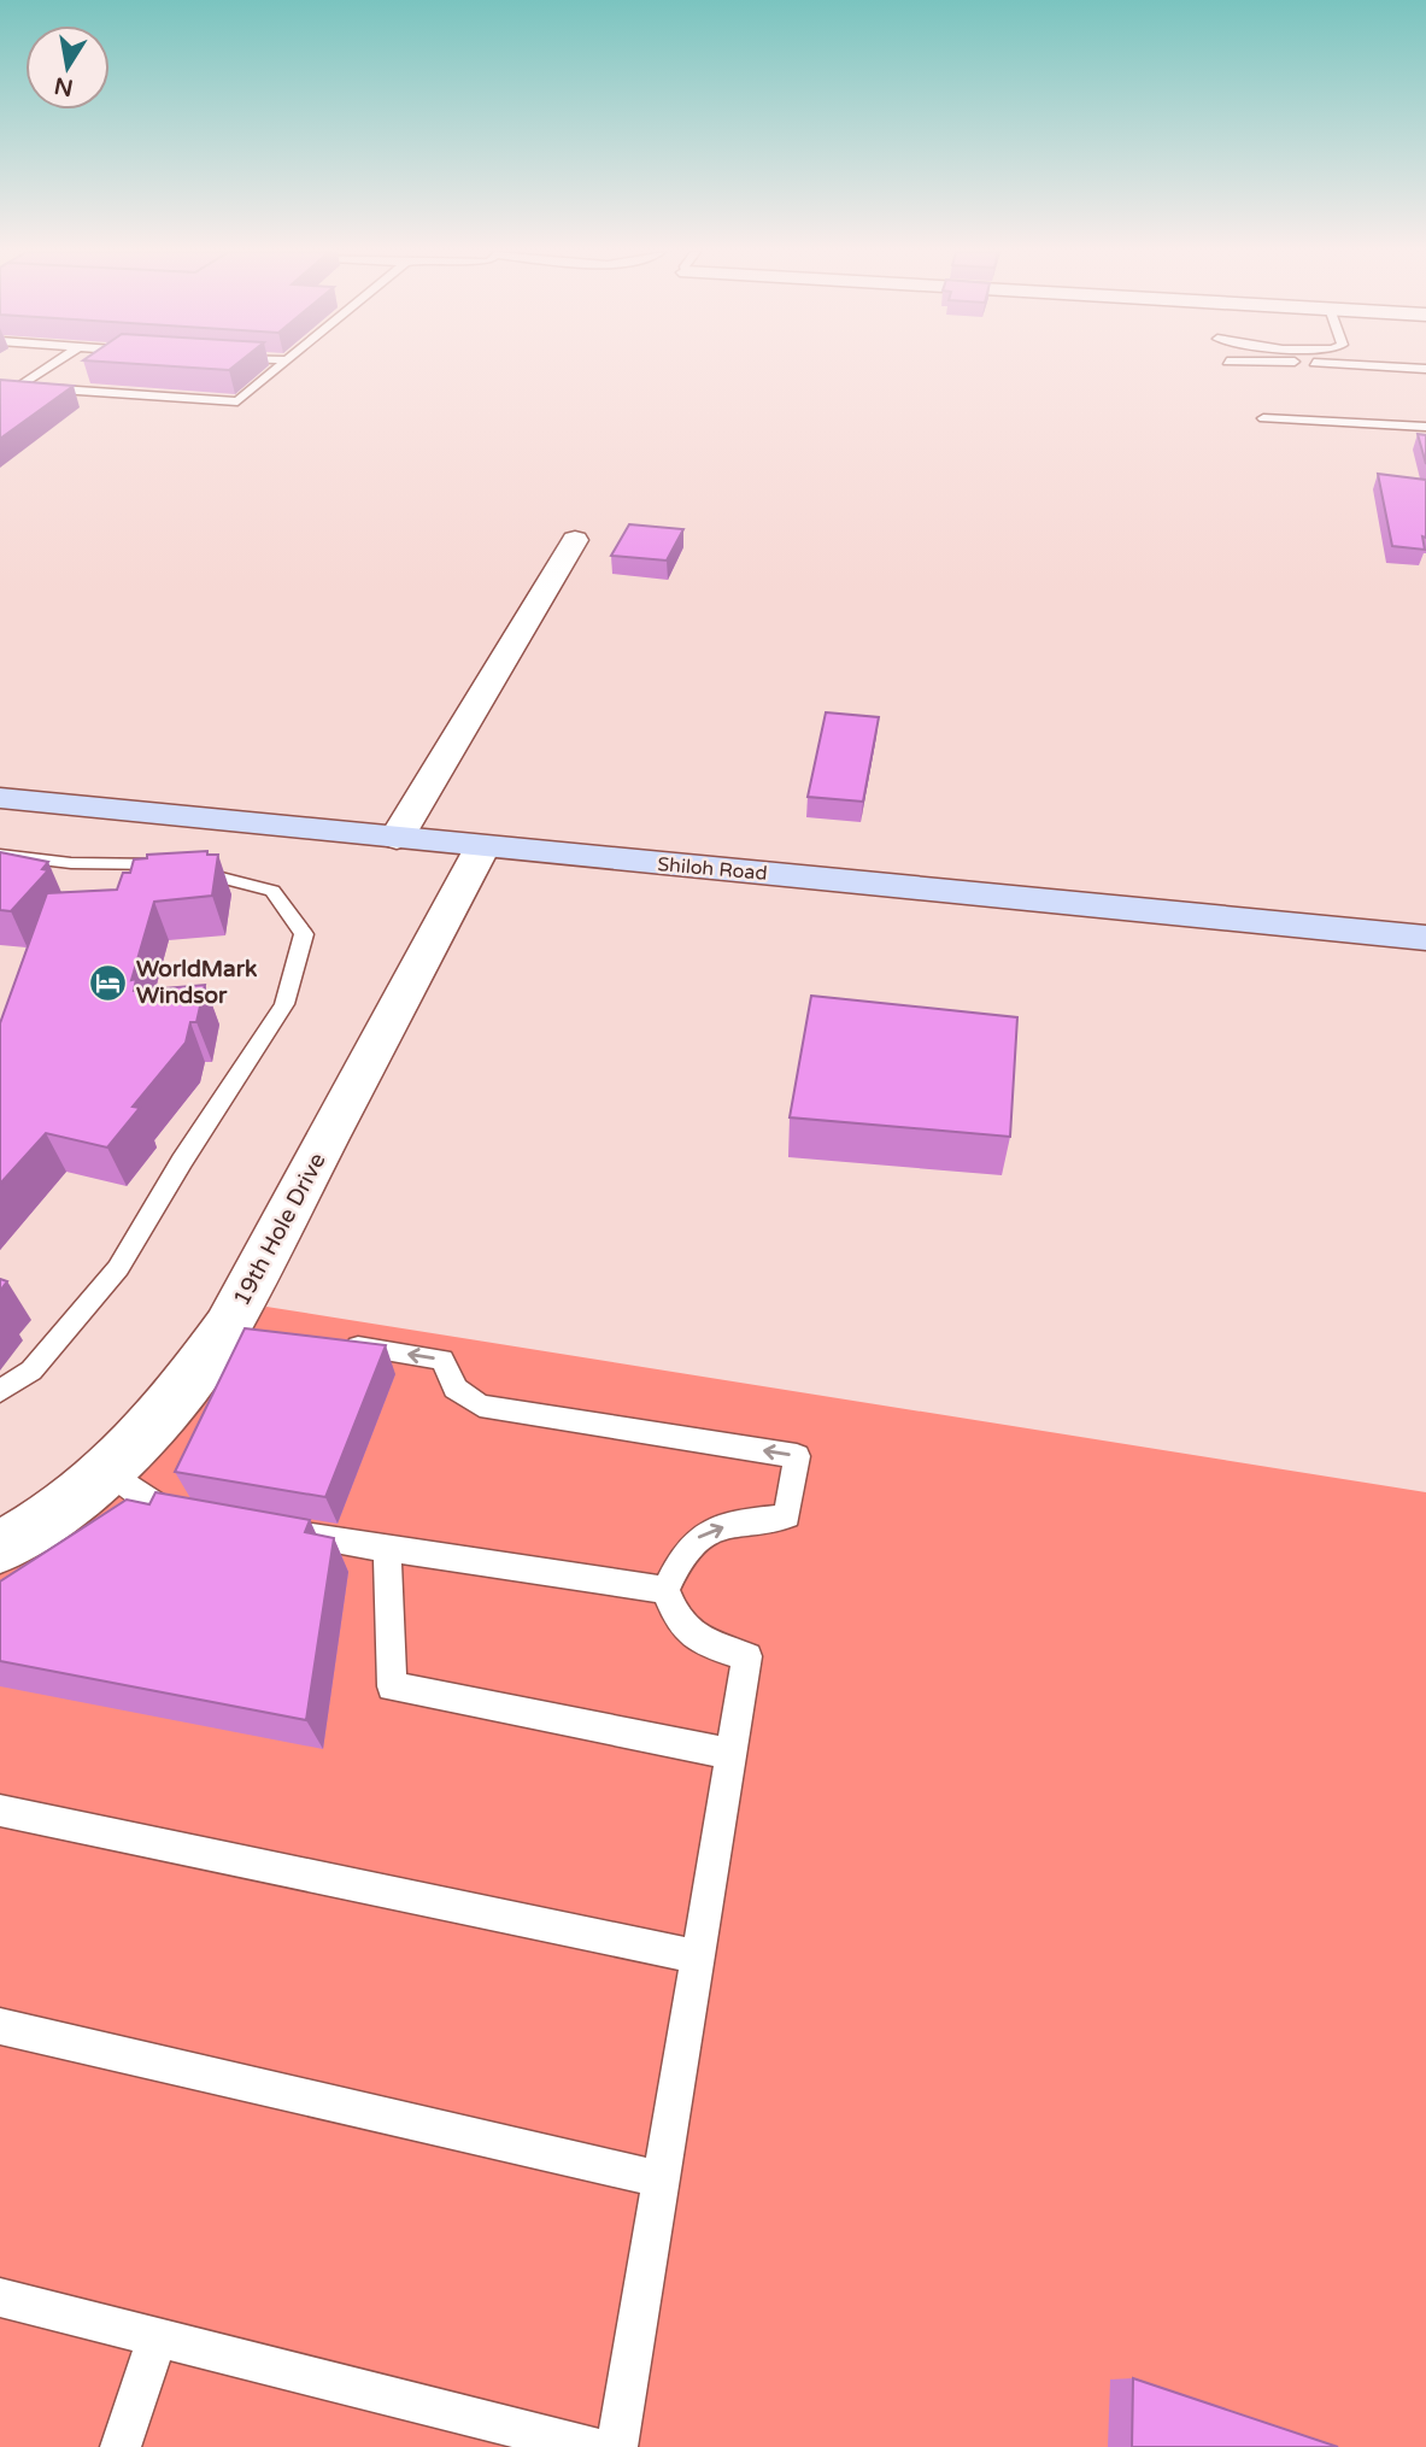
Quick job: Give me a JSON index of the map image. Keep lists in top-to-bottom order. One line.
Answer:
{"streets":{"main road":["Shiloh Road"],"street":["19th Hole Drive"]},"crossings":[["Shiloh Road","19th Hole Drive"]],"places":{"hotel":["WorldMark Windsor"]},"north":"bottom"}
